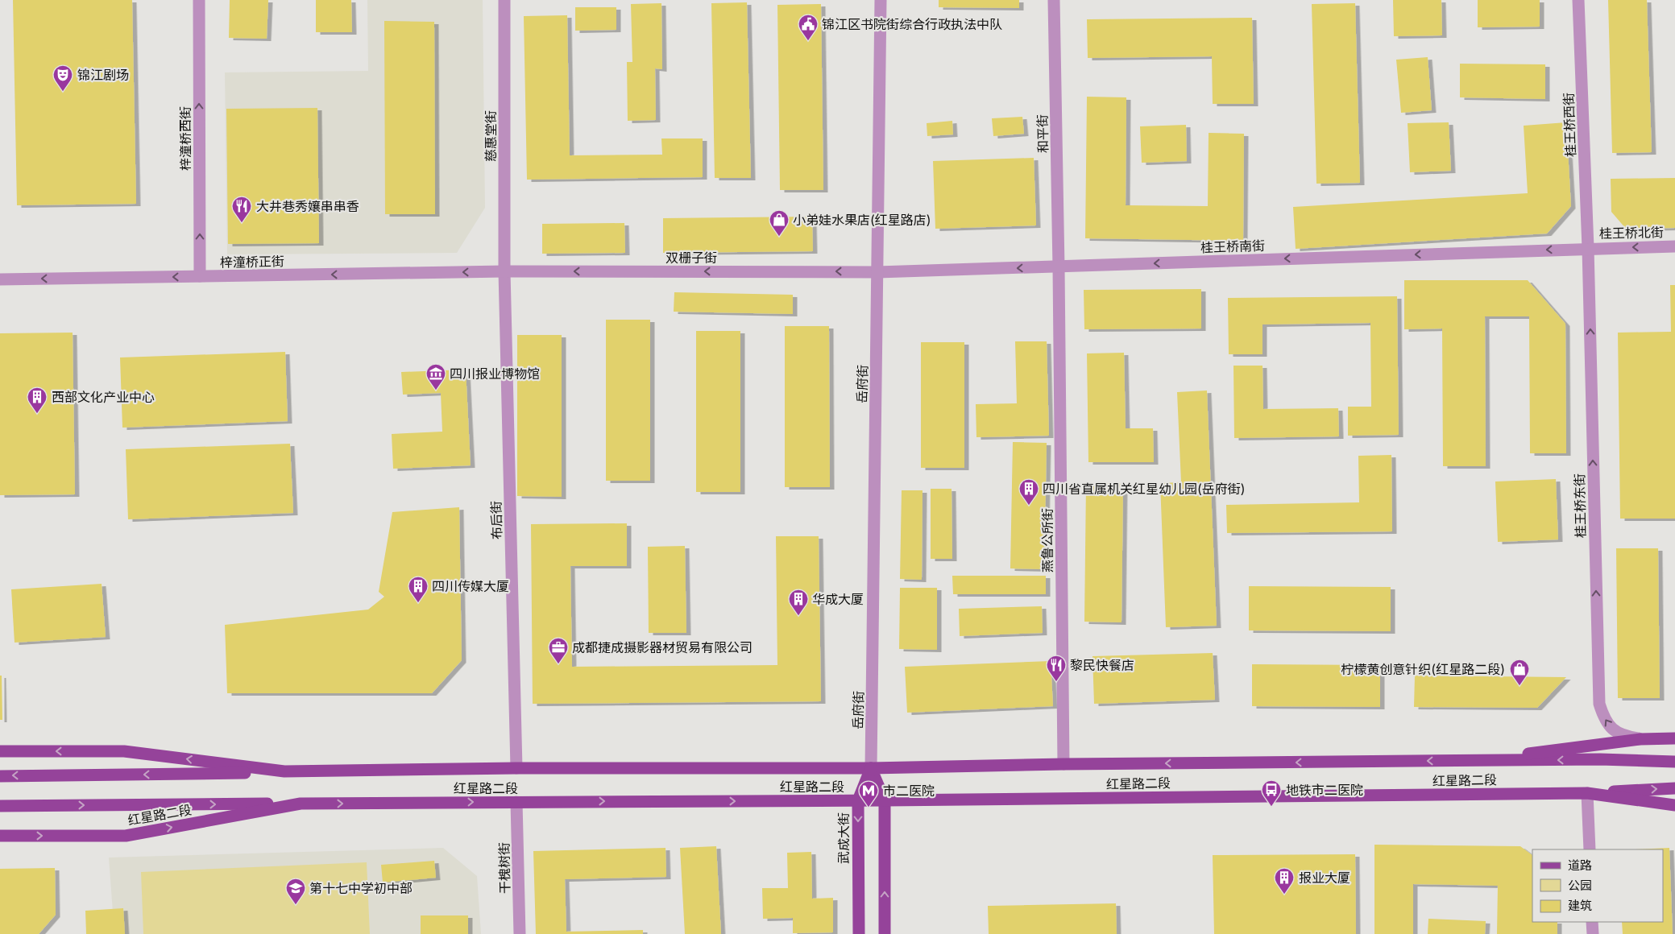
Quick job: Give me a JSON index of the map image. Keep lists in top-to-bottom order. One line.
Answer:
{"streets":{"main road":["红星路二段","武成大街"],"street":["桂王桥西街","和平街","慈惠堂街","梓潼桥西街","桂王桥北街","桂王桥南街","双栅子街","梓潼桥正街","岳府街","桂王桥东街","布后街","燕鲁公所街","干槐树街"]},"crossings":[["桂王桥西街","桂王桥北街"],["桂王桥西街","桂王桥南街"],["桂王桥西街","桂王桥东街"],["和平街","桂王桥南街"],["和平街","燕鲁公所街"],["慈惠堂街","双栅子街"],["慈惠堂街","梓潼桥正街"],["慈惠堂街","布后街"],["梓潼桥西街","梓潼桥正街"],["桂王桥北街","桂王桥南街"],["桂王桥北街","桂王桥东街"],["桂王桥南街","双栅子街"],["桂王桥南街","岳府街"],["桂王桥南街","桂王桥东街"],["桂王桥南街","燕鲁公所街"],["双栅子街","梓潼桥正街"],["双栅子街","岳府街"],["双栅子街","布后街"],["梓潼桥正街","布后街"],["岳府街","红星路二段"],["岳府街","武成大街"],["桂王桥东街","红星路二段"],["布后街","红星路二段"],["燕鲁公所街","红星路二段"],["红星路二段","武成大街"],["红星路二段","干槐树街"]],"one_way":["梓潼桥西街","桂王桥北街","桂王桥南街","双栅子街","梓潼桥正街","桂王桥东街"],"places":{"public building":["锦江区书院街综合行政执法中队"],"theatre":["锦江剧场"],"restaurant":["大井巷秀孃串串香","黎民快餐店"],"shop":["小弟娃水果店(红星路店)","柠檬黄创意针织(红星路二段)"],"museum":["四川报业博物馆"],"building":["西部文化产业中心","四川省直属机关红星幼儿园(岳府街)","四川传媒大厦","华成大厦","报业大厦"],"office":["成都捷成摄影器材贸易有限公司"],"bus stop":["地铁市二医院"],"metro station":["市二医院"],"school or university":["第十七中学初中部"]},"legend":["道路","公园","建筑"]}
